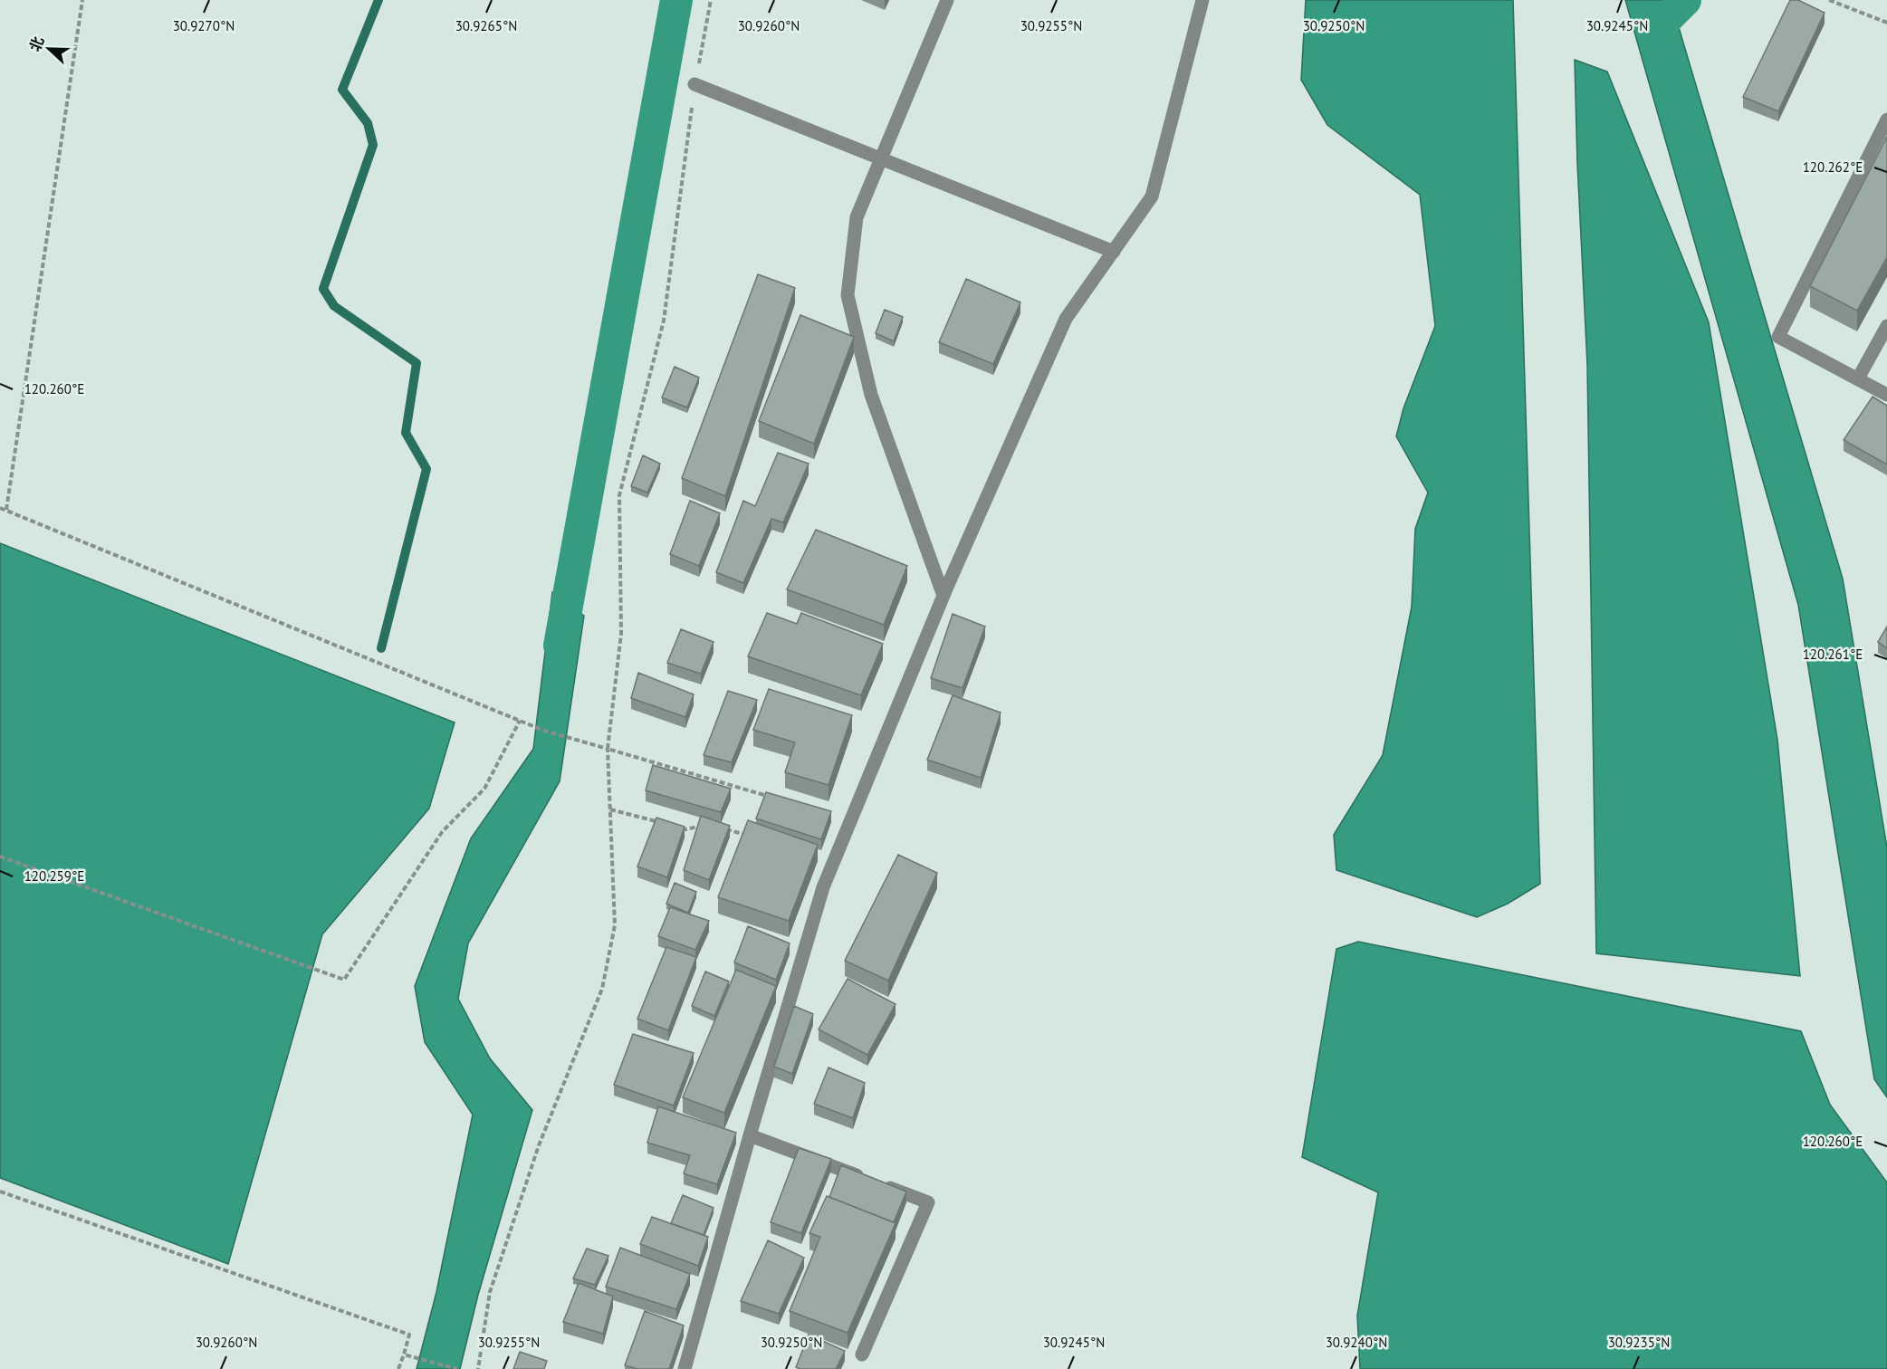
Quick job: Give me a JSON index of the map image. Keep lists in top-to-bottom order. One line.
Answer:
{"north":"left","coordinates":["30.9270°N","30.9265°N","30.9260°N","30.9255°N","30.9250°N","30.9245°N","120.262°E","120.260°E","120.261°E","120.259°E","30.9240°N","30.9235°N"]}
